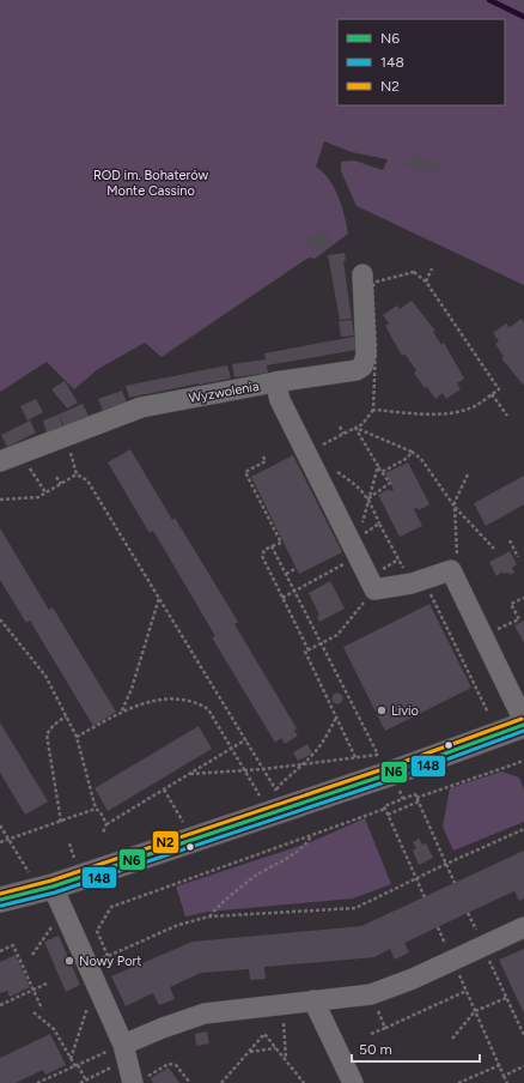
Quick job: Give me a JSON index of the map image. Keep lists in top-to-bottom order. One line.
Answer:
{"streets":{"street":["Wyzwolenia"]},"parks":["ROD im. Bohaterów Monte Cassino"],"places":["Livio","Nowy Port"],"lines":["transit line N2","transit line N6","transit line 148"],"legend":["N6","148","N2"],"scale_bar":"50 m"}
